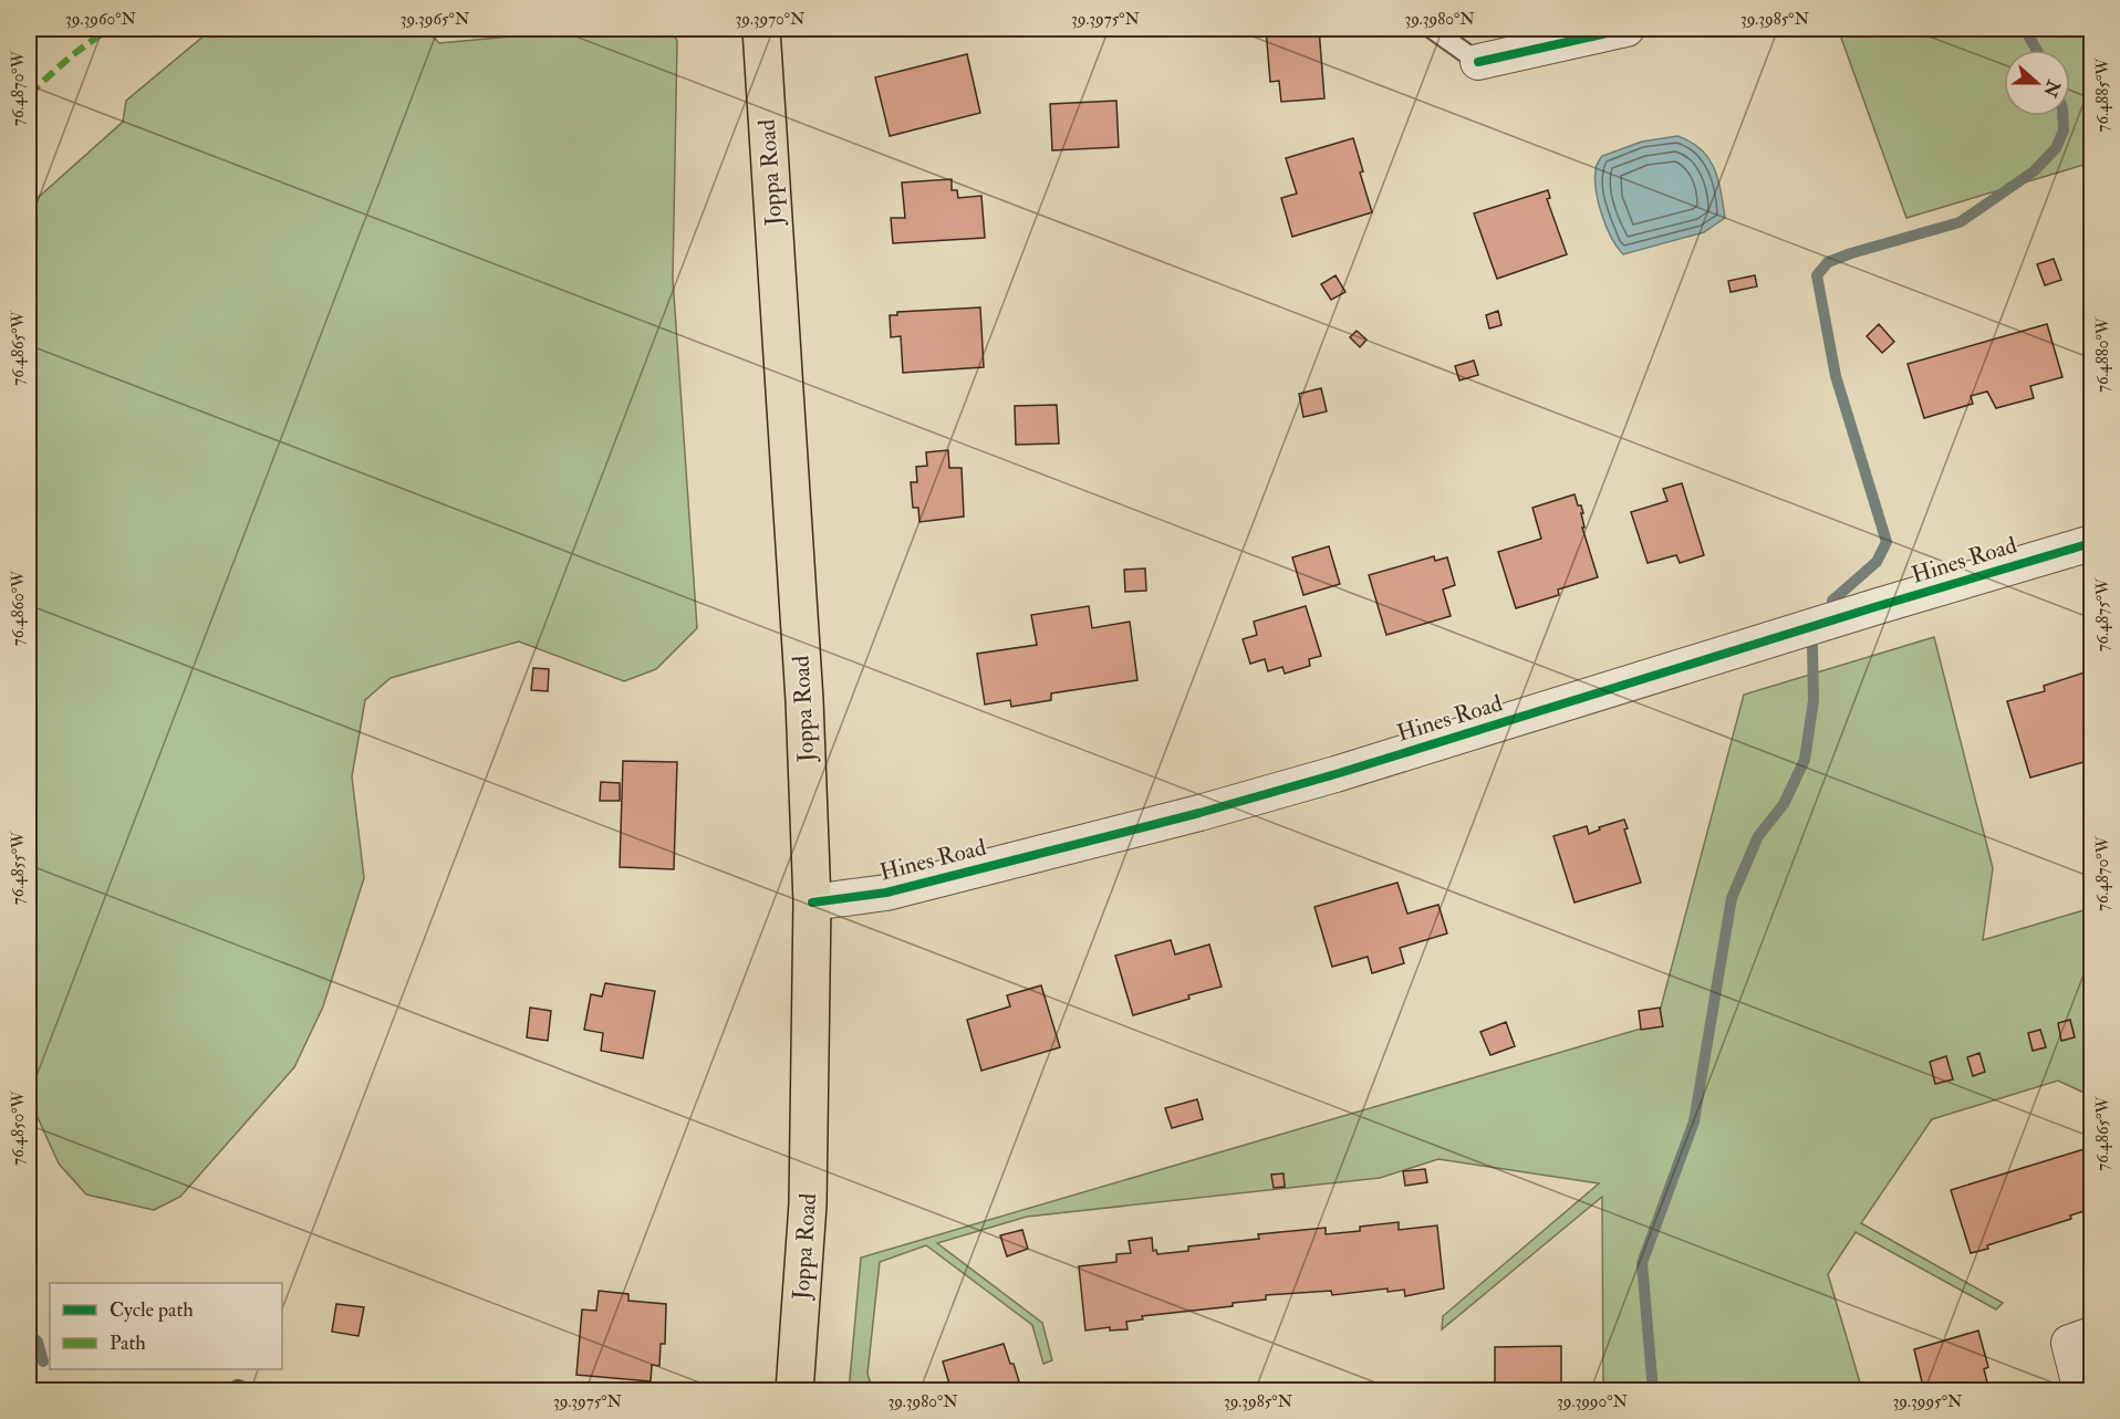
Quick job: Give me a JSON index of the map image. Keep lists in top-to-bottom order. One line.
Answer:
{"streets":{"main road":["Joppa Road"],"street":["Hines Road"]},"crossings":[["Joppa Road","Hines Road"]],"legend":["Cycle path","Path"],"north":"right","coordinates":["39.3960°N","39.3965°N","39.3970°N","39.3975°N","39.3980°N","39.3985°N","76.4870°W","76.4885°W","76.4865°W","76.4880°W","76.4860°W","76.4875°W","76.4855°W","76.4850°W","39.3990°N","39.3995°N"]}
